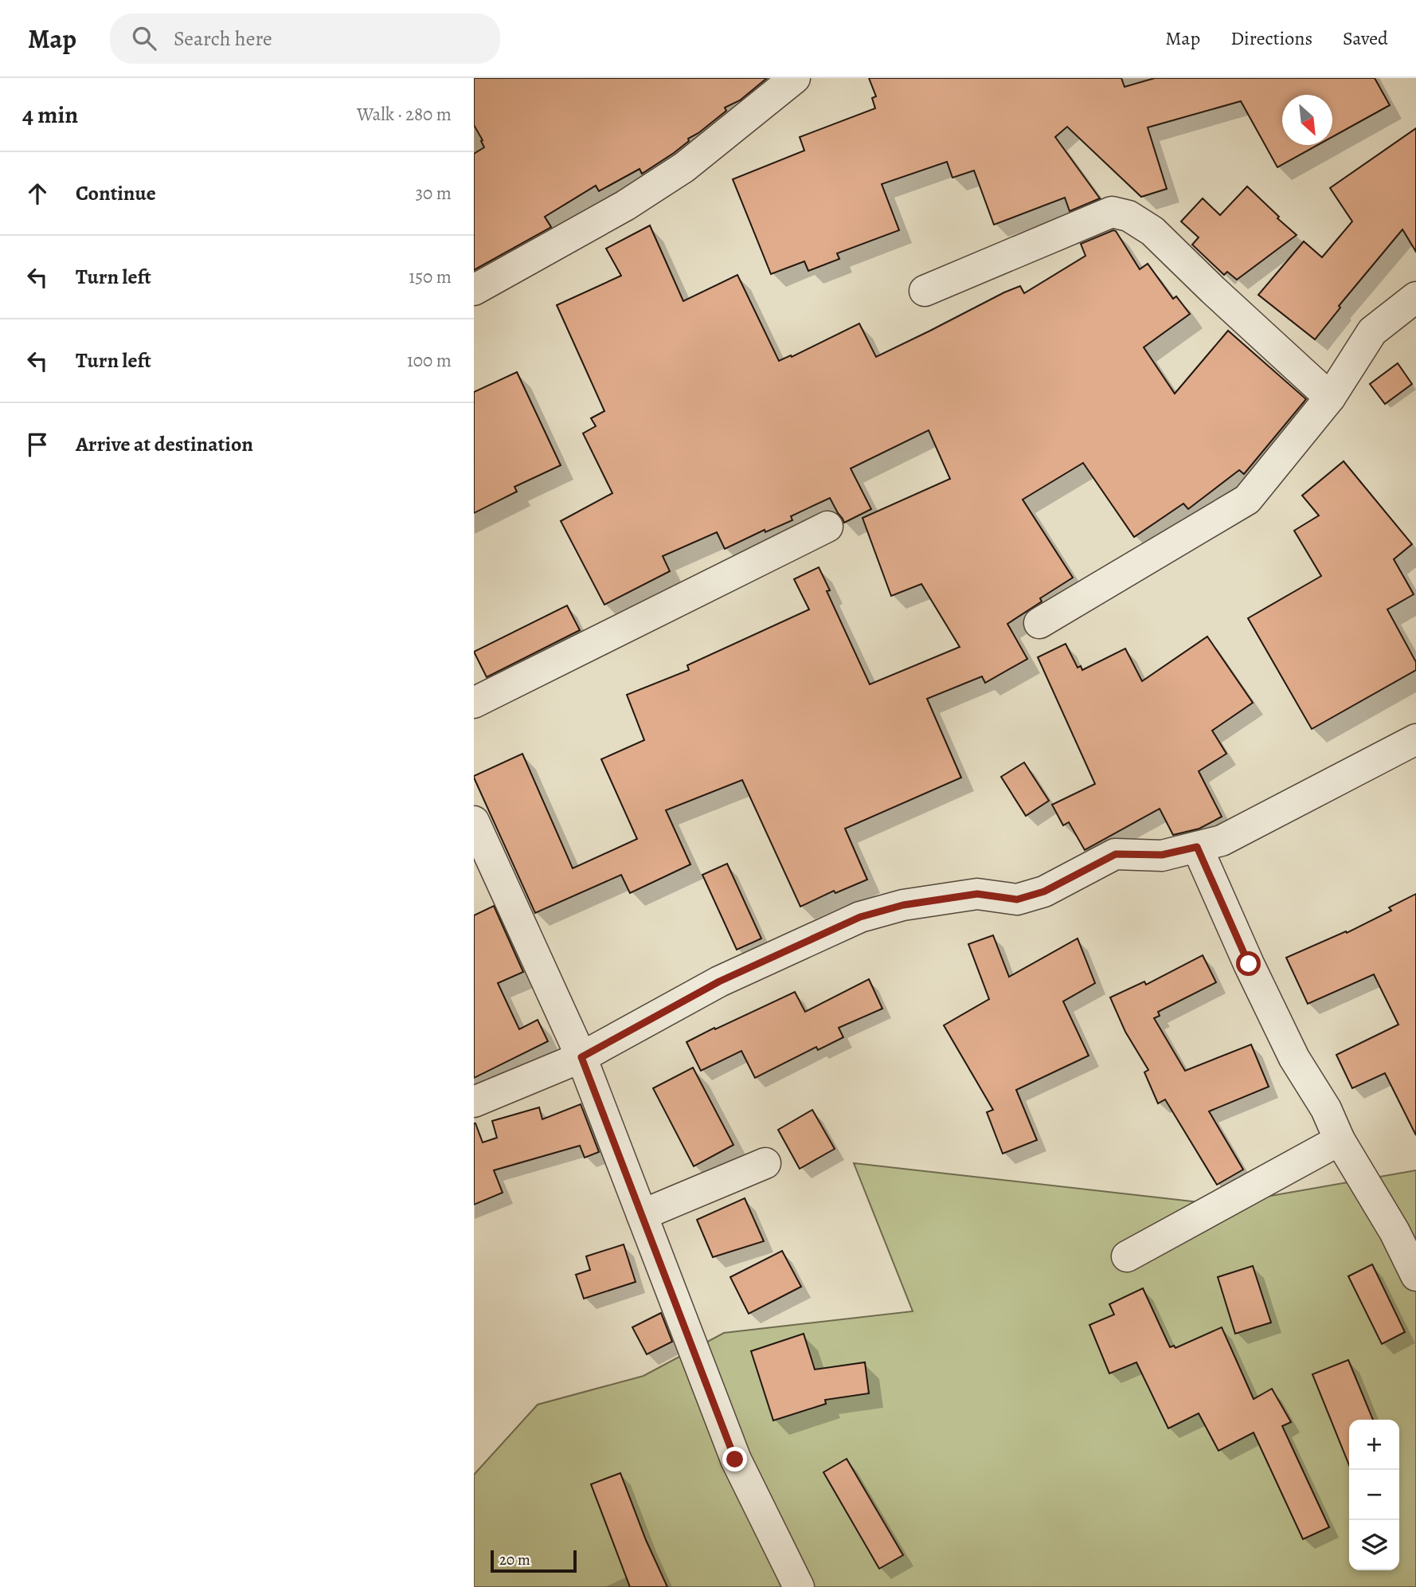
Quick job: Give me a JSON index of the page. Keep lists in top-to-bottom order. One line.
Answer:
{"scale_bar":"20 m","north":"bottom right","page":{"header":"Map","search":"Search here","nav":["Map","Directions","Saved"],"heading":["4 min","Walk · 280 m"],"list":[["Continue","30 m"],["Turn left","150 m"],["Turn left","100 m"],"Arrive at destination"],"map_buttons":["+","−"],"scale":"20 m"}}
